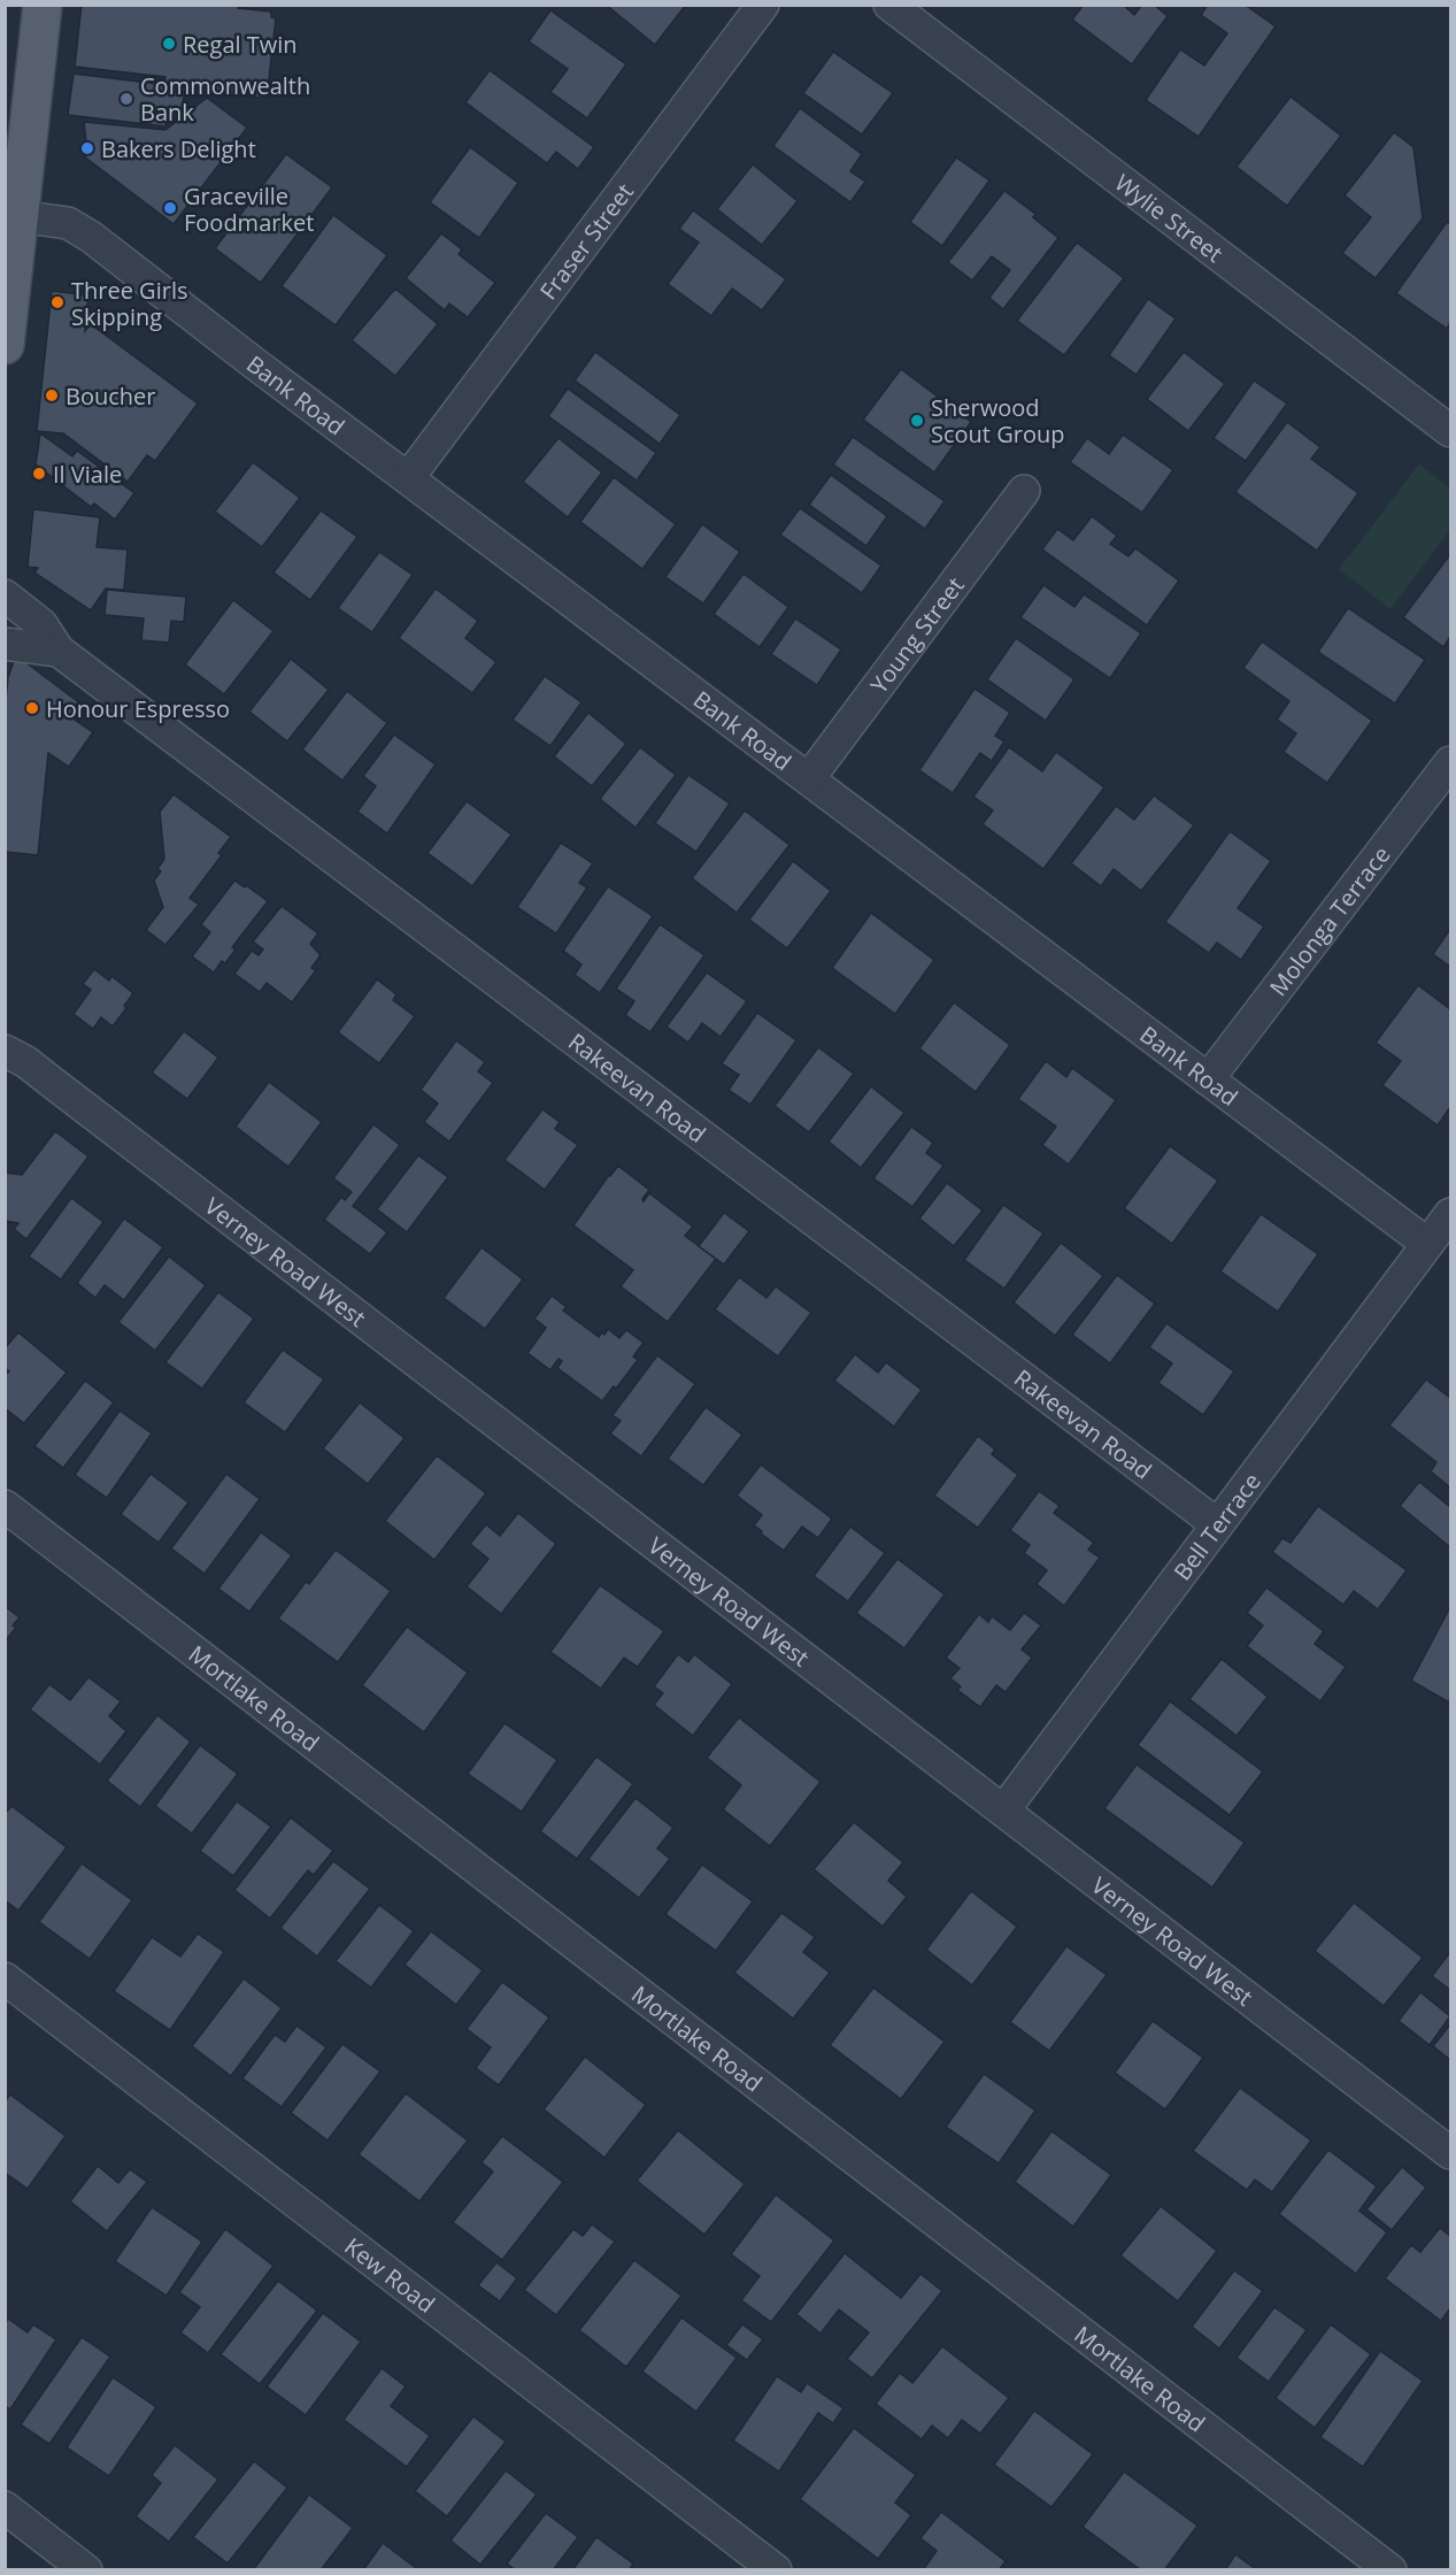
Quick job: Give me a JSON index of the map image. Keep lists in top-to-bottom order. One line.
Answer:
{"streets":{"street":["Wylie Street","Fraser Street","Bank Road","Young Street","Molonga Terrace","Rakeevan Road","Verney Road West","Bell Terrace","Mortlake Road","Kew Road"]},"crossings":[["Fraser Street","Bank Road"],["Bank Road","Young Street"],["Bank Road","Molonga Terrace"],["Bank Road","Bell Terrace"],["Rakeevan Road","Bell Terrace"],["Verney Road West","Bell Terrace"]],"places":["Regal Twin","Commonwealth Bank","Bakers Delight","Graceville Foodmarket","Three Girls Skipping","Boucher","Sherwood Scout Group","Il Viale","Honour Espresso"]}
